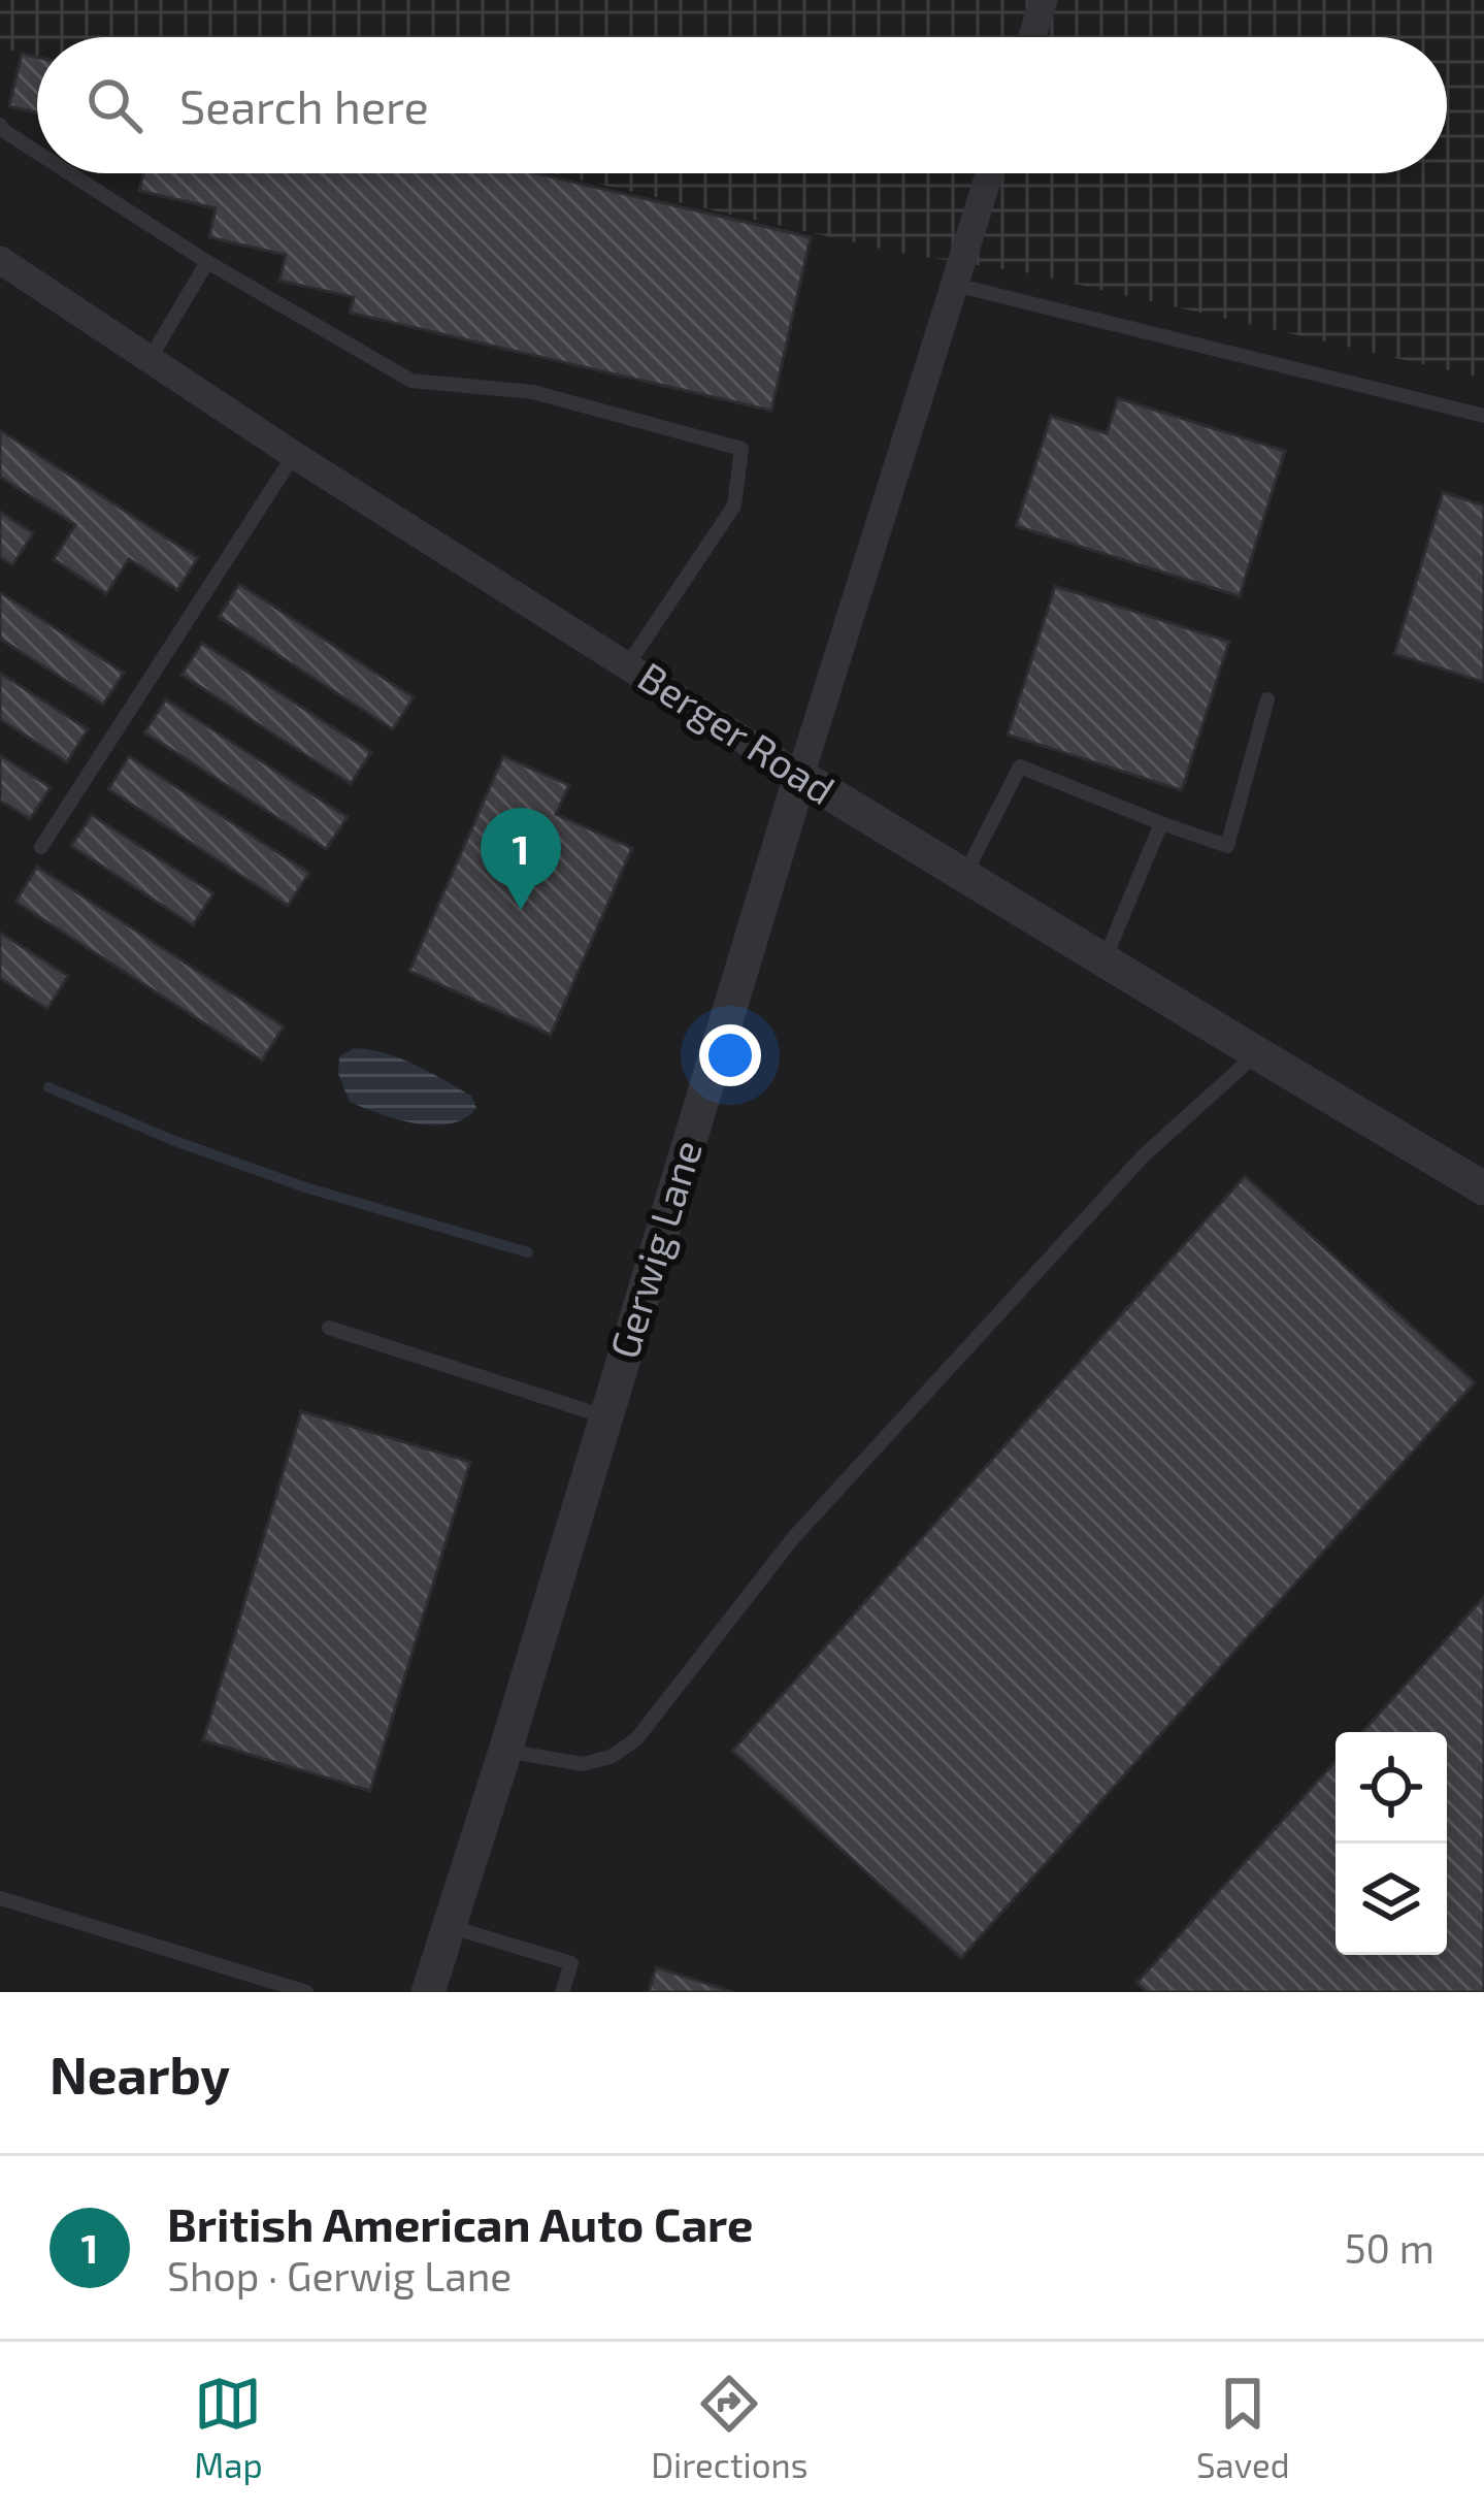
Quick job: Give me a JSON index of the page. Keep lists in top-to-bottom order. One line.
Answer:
{"streets":{"street":["Berger Road","Gerwig Lane"]},"crossings":[["Berger Road","Gerwig Lane"]],"page":{"search":"Search here","pins":"1","heading":"Nearby","list":[{"mark":"1","name":"British American Auto Care","note":"Shop · Gerwig Lane","value":"50 m"}],"nav":["Map","Directions","Saved"]}}
